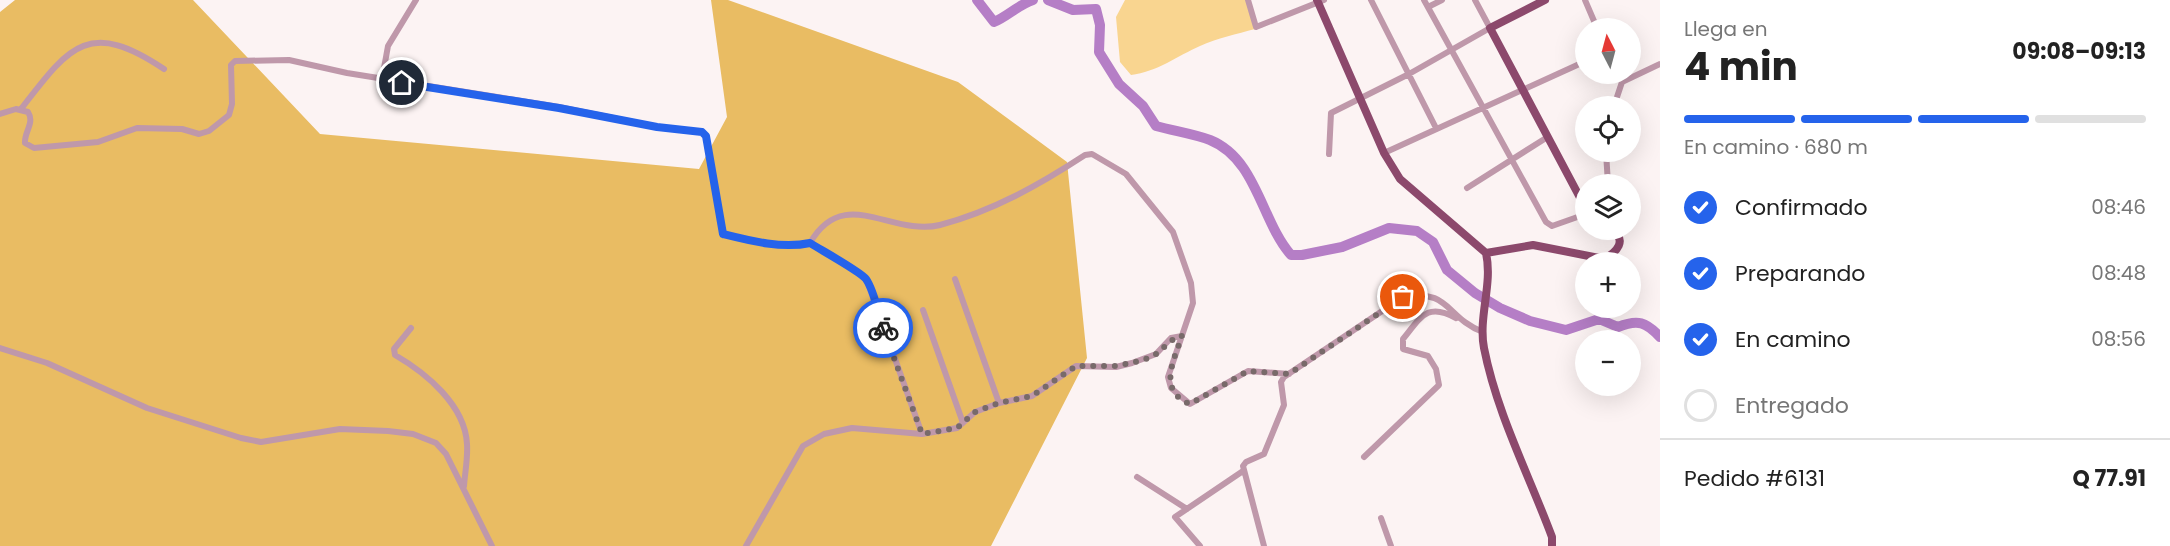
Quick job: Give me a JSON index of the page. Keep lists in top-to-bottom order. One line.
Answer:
{"north":"top","page":{"heading":["4 min","Llega en","09:08–09:13"],"panel":["Pedido #6131","Q 77.91"],"map_buttons":["+","−"],"bar":"En camino · 680 m","list":[["Confirmado","08:46"],["Preparando","08:48"],["En camino","08:56"],"Entregado"]}}
